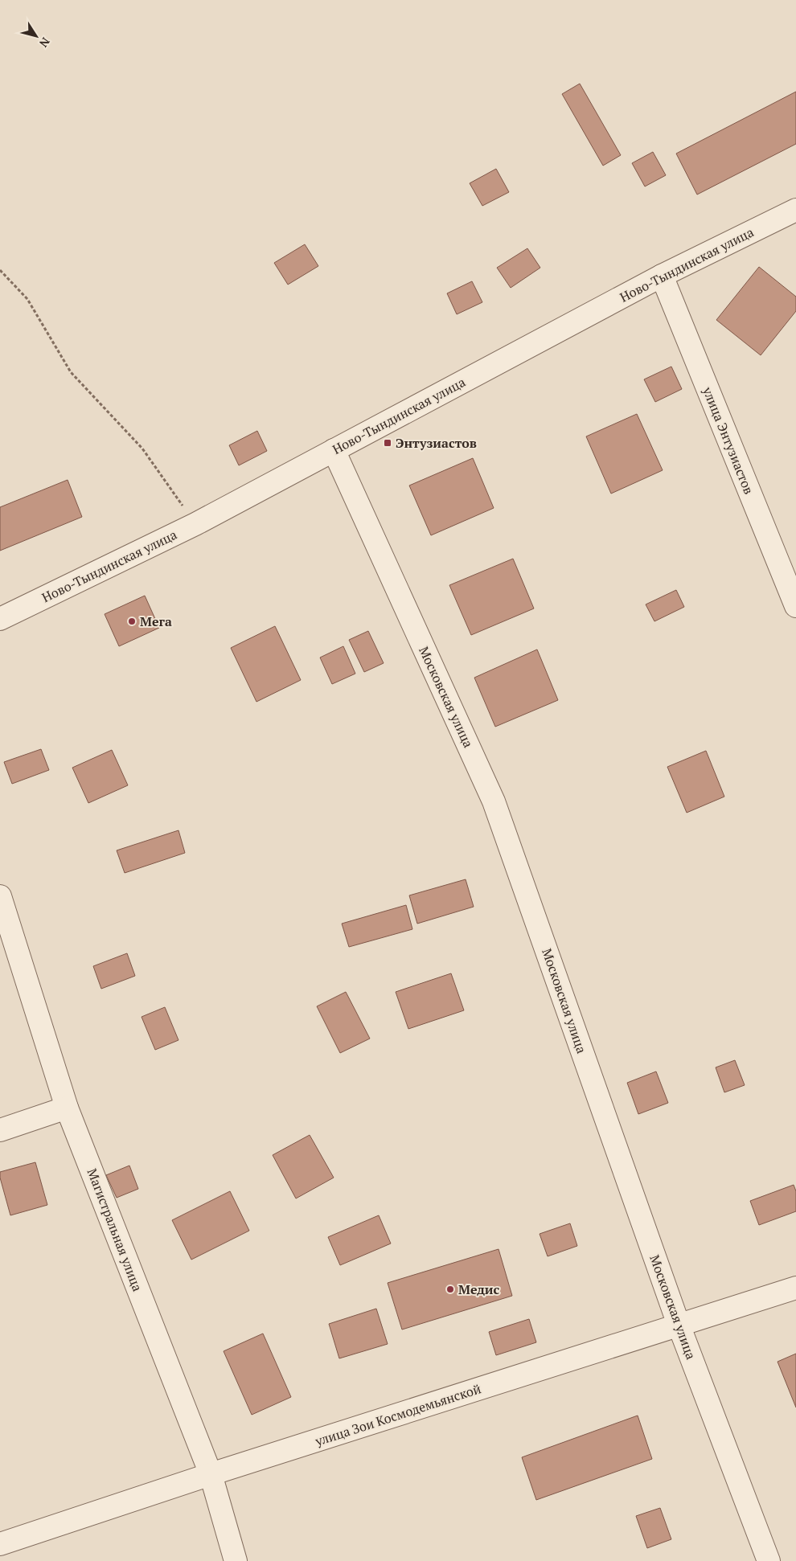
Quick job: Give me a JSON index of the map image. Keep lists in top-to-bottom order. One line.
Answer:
{"streets":{"street":["Ново-Тындинская улица","улица Энтузиастов","Московская улица","Магистральная улица","улица Зои Космодемьянской"]},"crossings":[["Ново-Тындинская улица","улица Энтузиастов"],["Ново-Тындинская улица","Московская улица"],["Московская улица","улица Зои Космодемьянской"],["Магистральная улица","улица Зои Космодемьянской"]],"places":{"transit":["Энтузиастов"],"other":["Мега","Медис"]},"north":"bottom right"}
